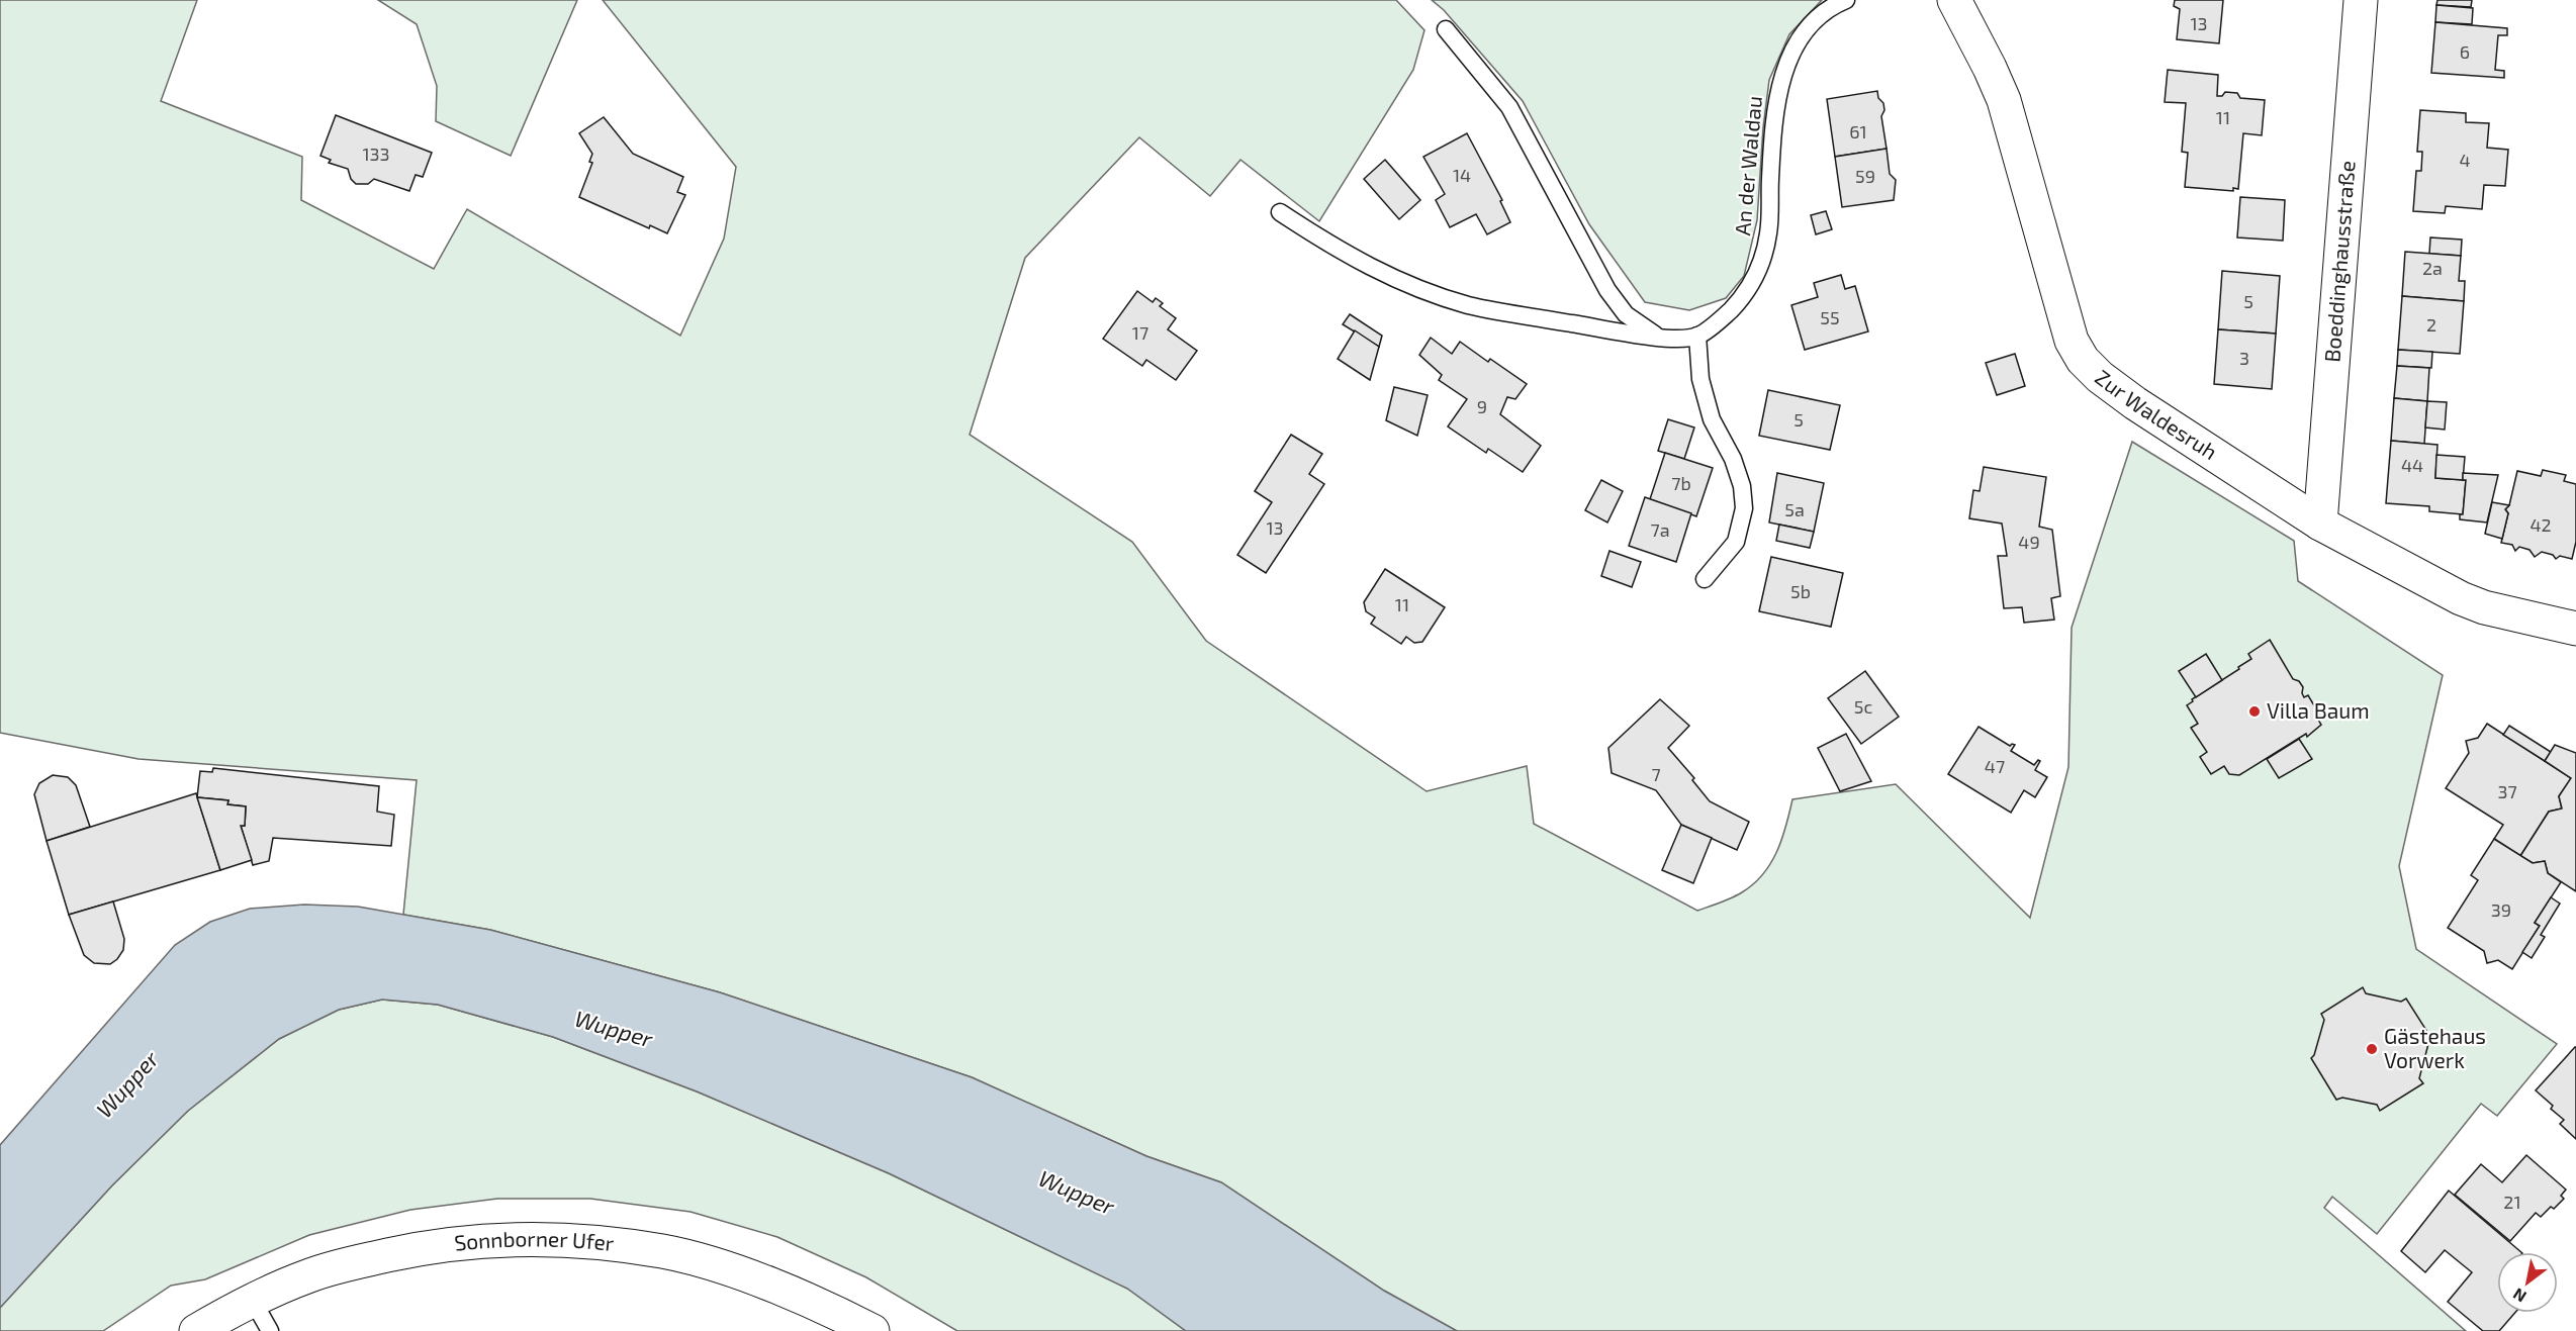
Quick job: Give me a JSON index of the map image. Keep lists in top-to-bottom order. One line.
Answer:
{"streets":{"street":["Boeddinghausstraße","Zur Waldesruh","Sonnborner Ufer"],"lane":["An der Waldau"]},"crossings":[["Boeddinghausstraße","Zur Waldesruh"]],"water":["Wupper"],"places":["Villa Baum","Gästehaus Vorwerk"],"house_numbers":["13","6","11","61","133","4","14","59","2a","5","55","2","17","3","9","5","44","7b","5a","42","13","7a","49","5b","11","5c","47","7","37","39","21"],"north":"bottom left"}
